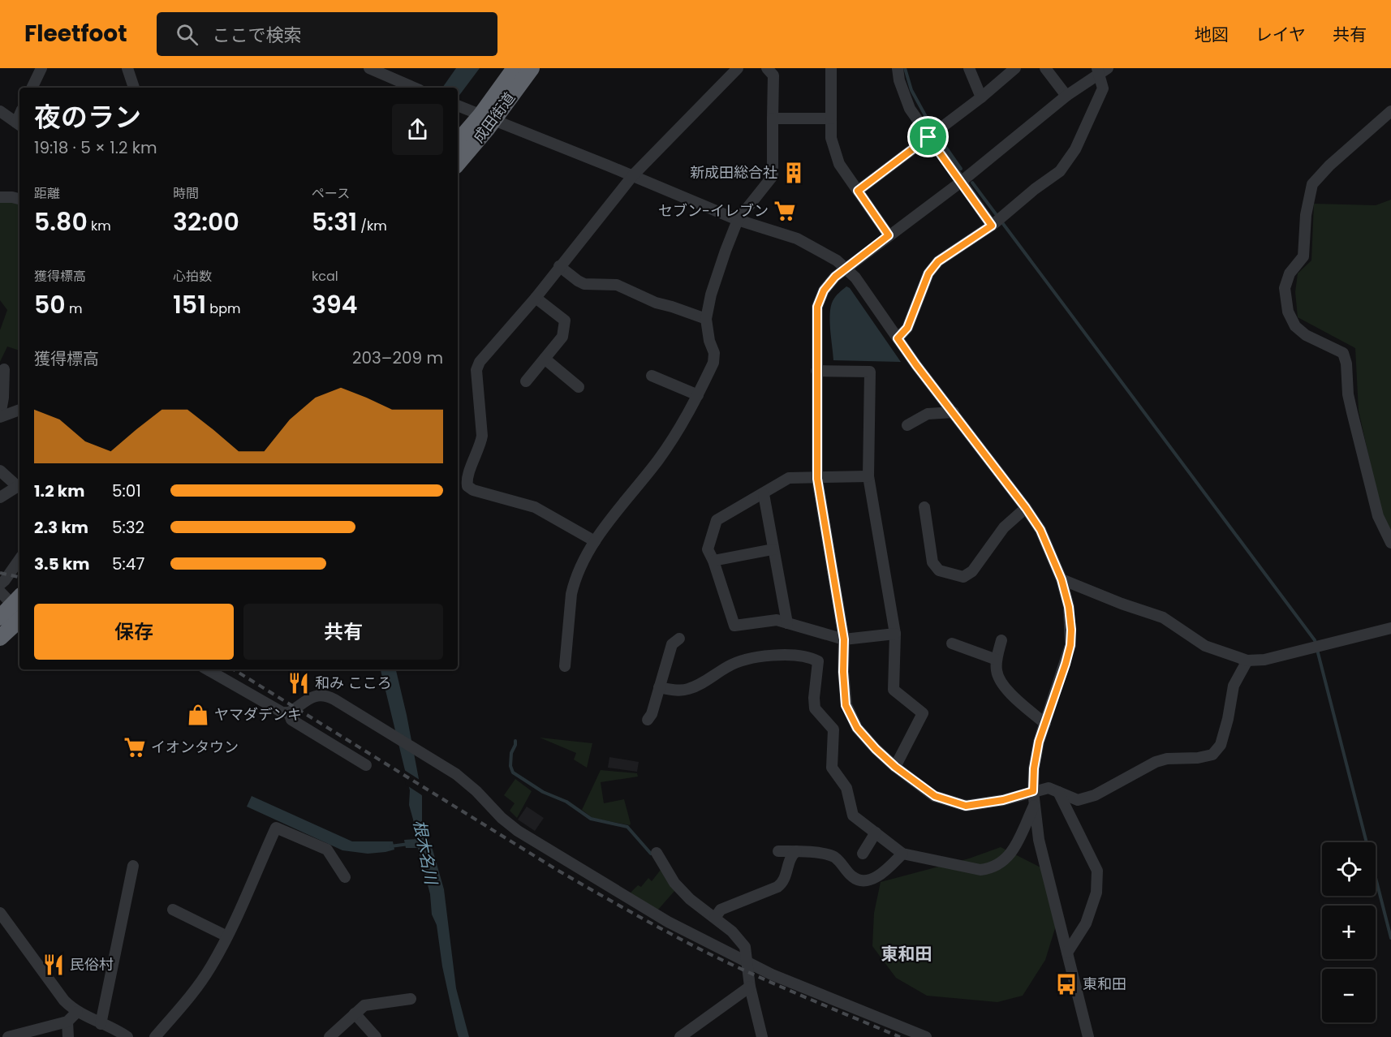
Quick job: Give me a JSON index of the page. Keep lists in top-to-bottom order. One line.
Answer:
{"streets":{"highway":["成田街道"]},"districts":["東和田"],"water":["根木名川"],"places":{"building":["新成田総合社"],"supermarket":["セブン-イレブン","イオンタウン"],"restaurant":["和み こころ","民俗村"],"shop":["ヤマダデンキ"],"bus stop":["東和田"]},"page":{"header":"Fleetfoot","search":"ここで検索","nav":["地図","レイヤ","共有"],"heading":["夜のラン","19:18 · 5 × 1.2 km"],"stats":[["距離","5.80 km"],["時間","32:00"],["ペース","5:31 /km"],["獲得標高","50 m"],["心拍数","151 bpm"],["kcal","394"]],"chart":["獲得標高","203–209 m"],"list":[{"name":"1.2 km","note":"5:01"},{"name":"2.3 km","note":"5:32"},{"name":"3.5 km","note":"5:47"}],"buttons":["保存","共有"],"map_buttons":["+","−"]}}
